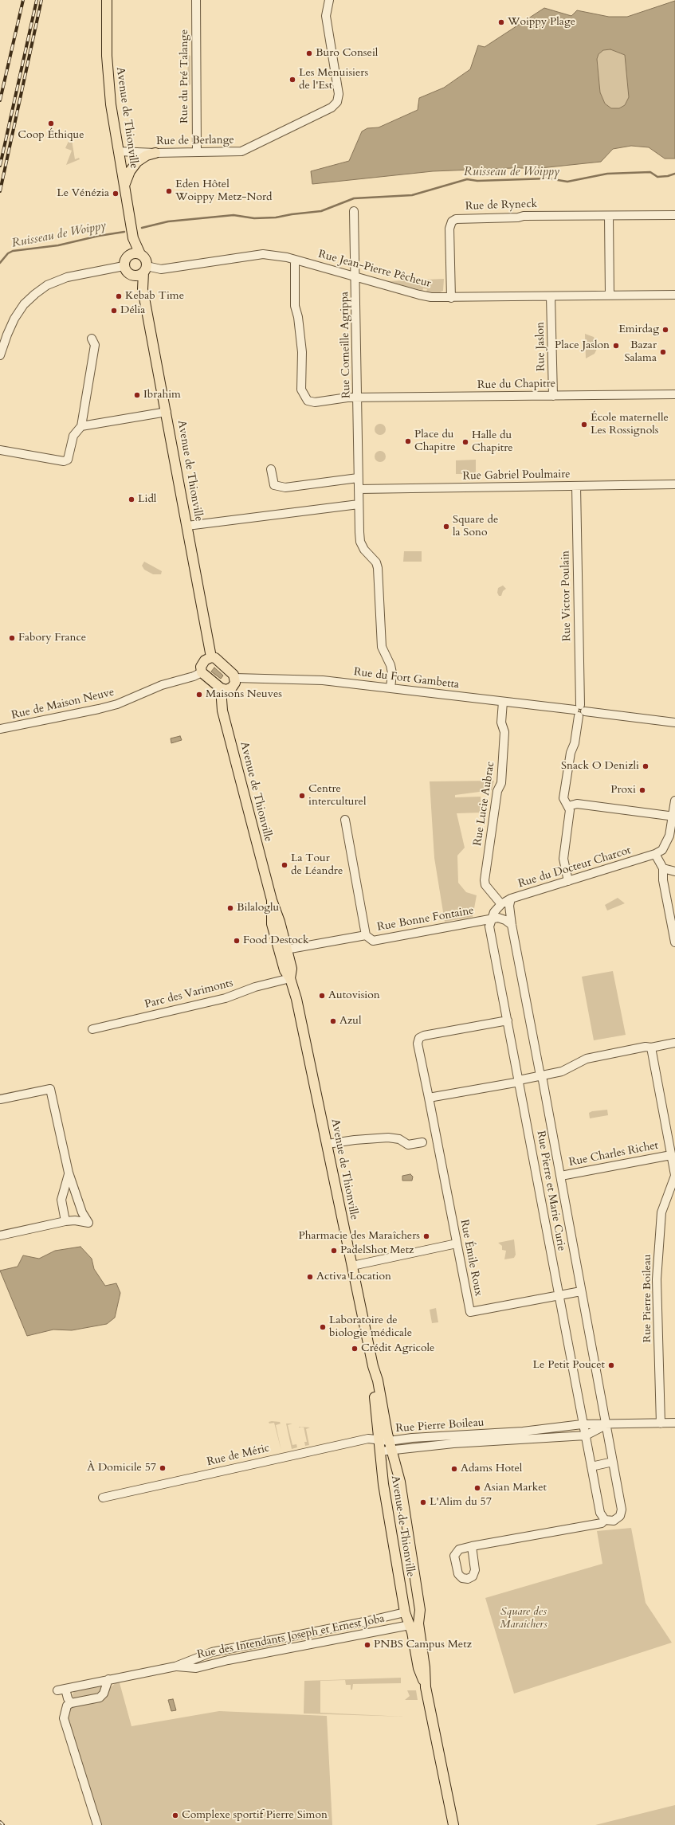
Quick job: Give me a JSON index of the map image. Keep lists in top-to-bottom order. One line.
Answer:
{"streets":{"main road":["Avenue de Thionville"],"street":["Rue du Pré Talange","Rue de Berlange","Rue de Ryneck","Rue Jean-Pierre Pêcheur","Rue Corneille Agrippa","Rue Jaslon","Rue du Chapitre","Rue Gabriel Poulmaire","Rue Victor Poulain","Rue du Fort Gambetta","Rue de Maison Neuve","Rue Lucie Aubrac","Rue du Docteur Charcot","Rue Bonne Fontaine","Parc des Varimonts","Rue Charles Richet","Rue Pierre et Marie Curie","Rue Émile Roux","Rue Pierre Boileau","Rue de Méric","Rue des Intendants Joseph et Ernest Joba"]},"crossings":[["Rue du Pré Talange","Rue de Berlange"],["Avenue de Thionville","Rue de Berlange"],["Avenue de Thionville","Rue Jean-Pierre Pêcheur"],["Avenue de Thionville","Parc des Varimonts"],["Avenue de Thionville","Rue Pierre Boileau"],["Avenue de Thionville","Rue de Méric"],["Avenue de Thionville","Rue des Intendants Joseph et Ernest Joba"],["Rue de Ryneck","Rue Jean-Pierre Pêcheur"],["Rue Jean-Pierre Pêcheur","Rue Corneille Agrippa"],["Rue Jean-Pierre Pêcheur","Rue Jaslon"],["Rue Jean-Pierre Pêcheur","Rue du Chapitre"],["Rue Corneille Agrippa","Rue du Chapitre"],["Rue Corneille Agrippa","Rue Gabriel Poulmaire"],["Rue Corneille Agrippa","Rue du Fort Gambetta"],["Rue Jaslon","Rue du Chapitre"],["Rue Gabriel Poulmaire","Rue Victor Poulain"],["Rue Victor Poulain","Rue du Fort Gambetta"],["Rue Victor Poulain","Rue du Docteur Charcot"],["Rue du Fort Gambetta","Rue Lucie Aubrac"],["Rue Lucie Aubrac","Rue du Docteur Charcot"],["Rue du Docteur Charcot","Rue Pierre et Marie Curie"],["Rue Bonne Fontaine","Rue Pierre et Marie Curie"],["Rue Charles Richet","Rue Pierre et Marie Curie"],["Rue Charles Richet","Rue Pierre Boileau"],["Rue Pierre et Marie Curie","Rue Émile Roux"],["Rue Pierre et Marie Curie","Rue Pierre Boileau"],["Rue Pierre Boileau","Rue de Méric"]],"water":["Ruisseau de Woippy"],"parks":["Square des Maraichers"],"places":["Woippy Plage","Buro Conseil","Les Menuisiers de l'Est","Coop Éthique","Eden Hôtel Woippy Metz-Nord","Le Vénézia","Kebab Time","Délia","Emirdag","Place Jaslon","Bazar Salama","Ibrahim","École maternelle Les Rossignols","Place du Chapitre","Halle du Chapitre","Lidl","Square de la Sono","Fabory France","Maisons Neuves","Snack O Denizli","Proxi","Centre interculturel","La Tour de Léandre","Bilaloglu","Food Destock","Autovision","Azul","Pharmacie des Maraîchers","PadelShot Metz","Activa Location","Laboratoire de biologie médicale","Crédit Agricole","Le Petit Poucet","À Domicile 57","Adams Hotel","Asian Market","L'Alim du 57","PNBS Campus Metz","Complexe sportif Pierre Simon"]}
